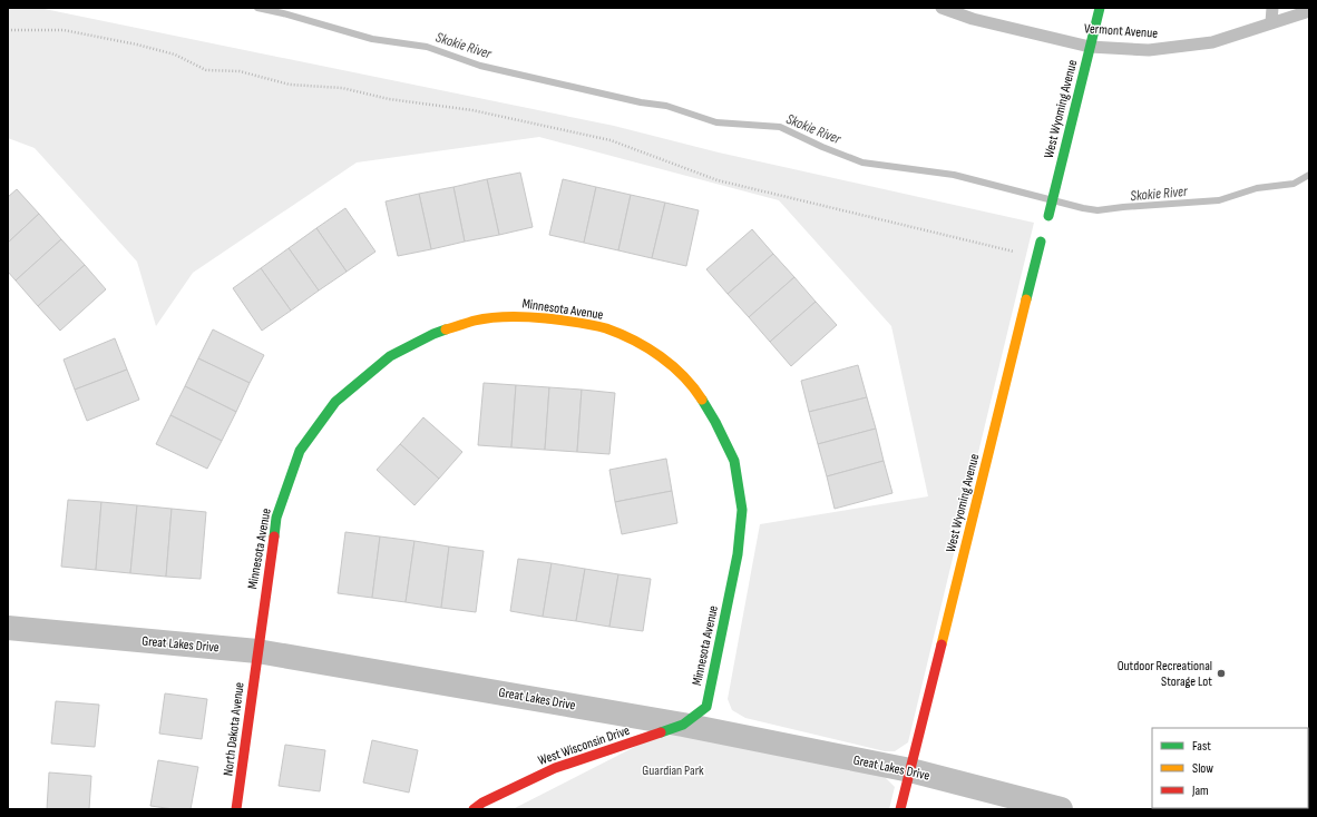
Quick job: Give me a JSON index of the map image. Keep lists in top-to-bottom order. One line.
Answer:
{"streets":{"street":["West Wyoming Avenue","Minnesota Avenue","Great Lakes Drive","North Dakota Avenue","West Wisconsin Drive"],"lane":["Vermont Avenue"]},"crossings":[["Vermont Avenue","West Wyoming Avenue"],["West Wyoming Avenue","Great Lakes Drive"],["Minnesota Avenue","Great Lakes Drive"],["Minnesota Avenue","North Dakota Avenue"],["Minnesota Avenue","West Wisconsin Drive"],["Great Lakes Drive","North Dakota Avenue"],["Great Lakes Drive","West Wisconsin Drive"]],"water":["Skokie River"],"parks":["Guardian Park"],"places":["Outdoor Recreational Storage Lot"],"legend":["Fast","Slow","Jam"]}
